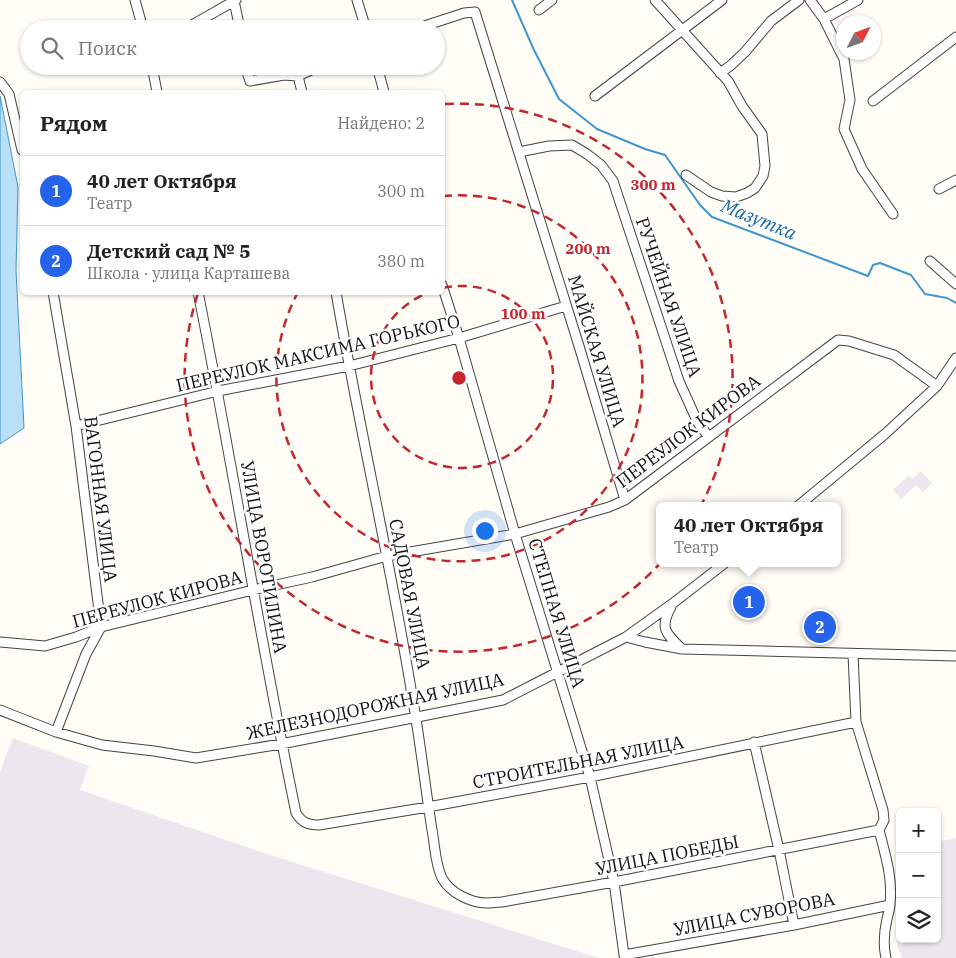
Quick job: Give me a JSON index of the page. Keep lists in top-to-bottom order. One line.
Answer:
{"streets":{"street":["РУЧЕЙНАЯ УЛИЦА","МАЙСКАЯ УЛИЦА","ПЕРЕУЛОК МАКСИМА ГОРЬКОГО","ПЕРЕУЛОК КИРОВА","ВАГОННАЯ УЛИЦА","УЛИЦА ВОРОТИЛИНА","САДОВАЯ УЛИЦА","СТЕПНАЯ УЛИЦА","ЖЕЛЕЗНОДОРОЖНАЯ УЛИЦА","СТРОИТЕЛЬНАЯ УЛИЦА","УЛИЦА ПОБЕДЫ","УЛИЦА СУВОРОВА"]},"crossings":[["РУЧЕЙНАЯ УЛИЦА","МАЙСКАЯ УЛИЦА"],["РУЧЕЙНАЯ УЛИЦА","ПЕРЕУЛОК КИРОВА"],["МАЙСКАЯ УЛИЦА","ПЕРЕУЛОК МАКСИМА ГОРЬКОГО"],["МАЙСКАЯ УЛИЦА","ПЕРЕУЛОК КИРОВА"],["ПЕРЕУЛОК МАКСИМА ГОРЬКОГО","ВАГОННАЯ УЛИЦА"],["ПЕРЕУЛОК МАКСИМА ГОРЬКОГО","УЛИЦА ВОРОТИЛИНА"],["ПЕРЕУЛОК МАКСИМА ГОРЬКОГО","САДОВАЯ УЛИЦА"],["ПЕРЕУЛОК МАКСИМА ГОРЬКОГО","СТЕПНАЯ УЛИЦА"],["ПЕРЕУЛОК КИРОВА","ВАГОННАЯ УЛИЦА"],["ПЕРЕУЛОК КИРОВА","УЛИЦА ВОРОТИЛИНА"],["ПЕРЕУЛОК КИРОВА","САДОВАЯ УЛИЦА"],["ПЕРЕУЛОК КИРОВА","СТЕПНАЯ УЛИЦА"],["УЛИЦА ВОРОТИЛИНА","ЖЕЛЕЗНОДОРОЖНАЯ УЛИЦА"],["УЛИЦА ВОРОТИЛИНА","СТРОИТЕЛЬНАЯ УЛИЦА"],["САДОВАЯ УЛИЦА","ЖЕЛЕЗНОДОРОЖНАЯ УЛИЦА"],["САДОВАЯ УЛИЦА","СТРОИТЕЛЬНАЯ УЛИЦА"],["САДОВАЯ УЛИЦА","УЛИЦА ПОБЕДЫ"],["СТЕПНАЯ УЛИЦА","ЖЕЛЕЗНОДОРОЖНАЯ УЛИЦА"],["СТЕПНАЯ УЛИЦА","СТРОИТЕЛЬНАЯ УЛИЦА"],["СТЕПНАЯ УЛИЦА","УЛИЦА ПОБЕДЫ"],["СТЕПНАЯ УЛИЦА","УЛИЦА СУВОРОВА"]],"water":["Мазутка"],"north":"top right","page":{"search":"Поиск","heading":["Рядом","Найдено: 2"],"list":[{"mark":"1","name":"40 лет Октября","note":"Театр","value":"300 m"},{"mark":"2","name":"Детский сад № 5","note":"Школа · улица Карташева","value":"380 m"}],"popup":["40 лет Октября","Театр"],"pins":["1","2"],"map_buttons":["+","−"]},"rings":["300 m","200 m","100 m"]}
